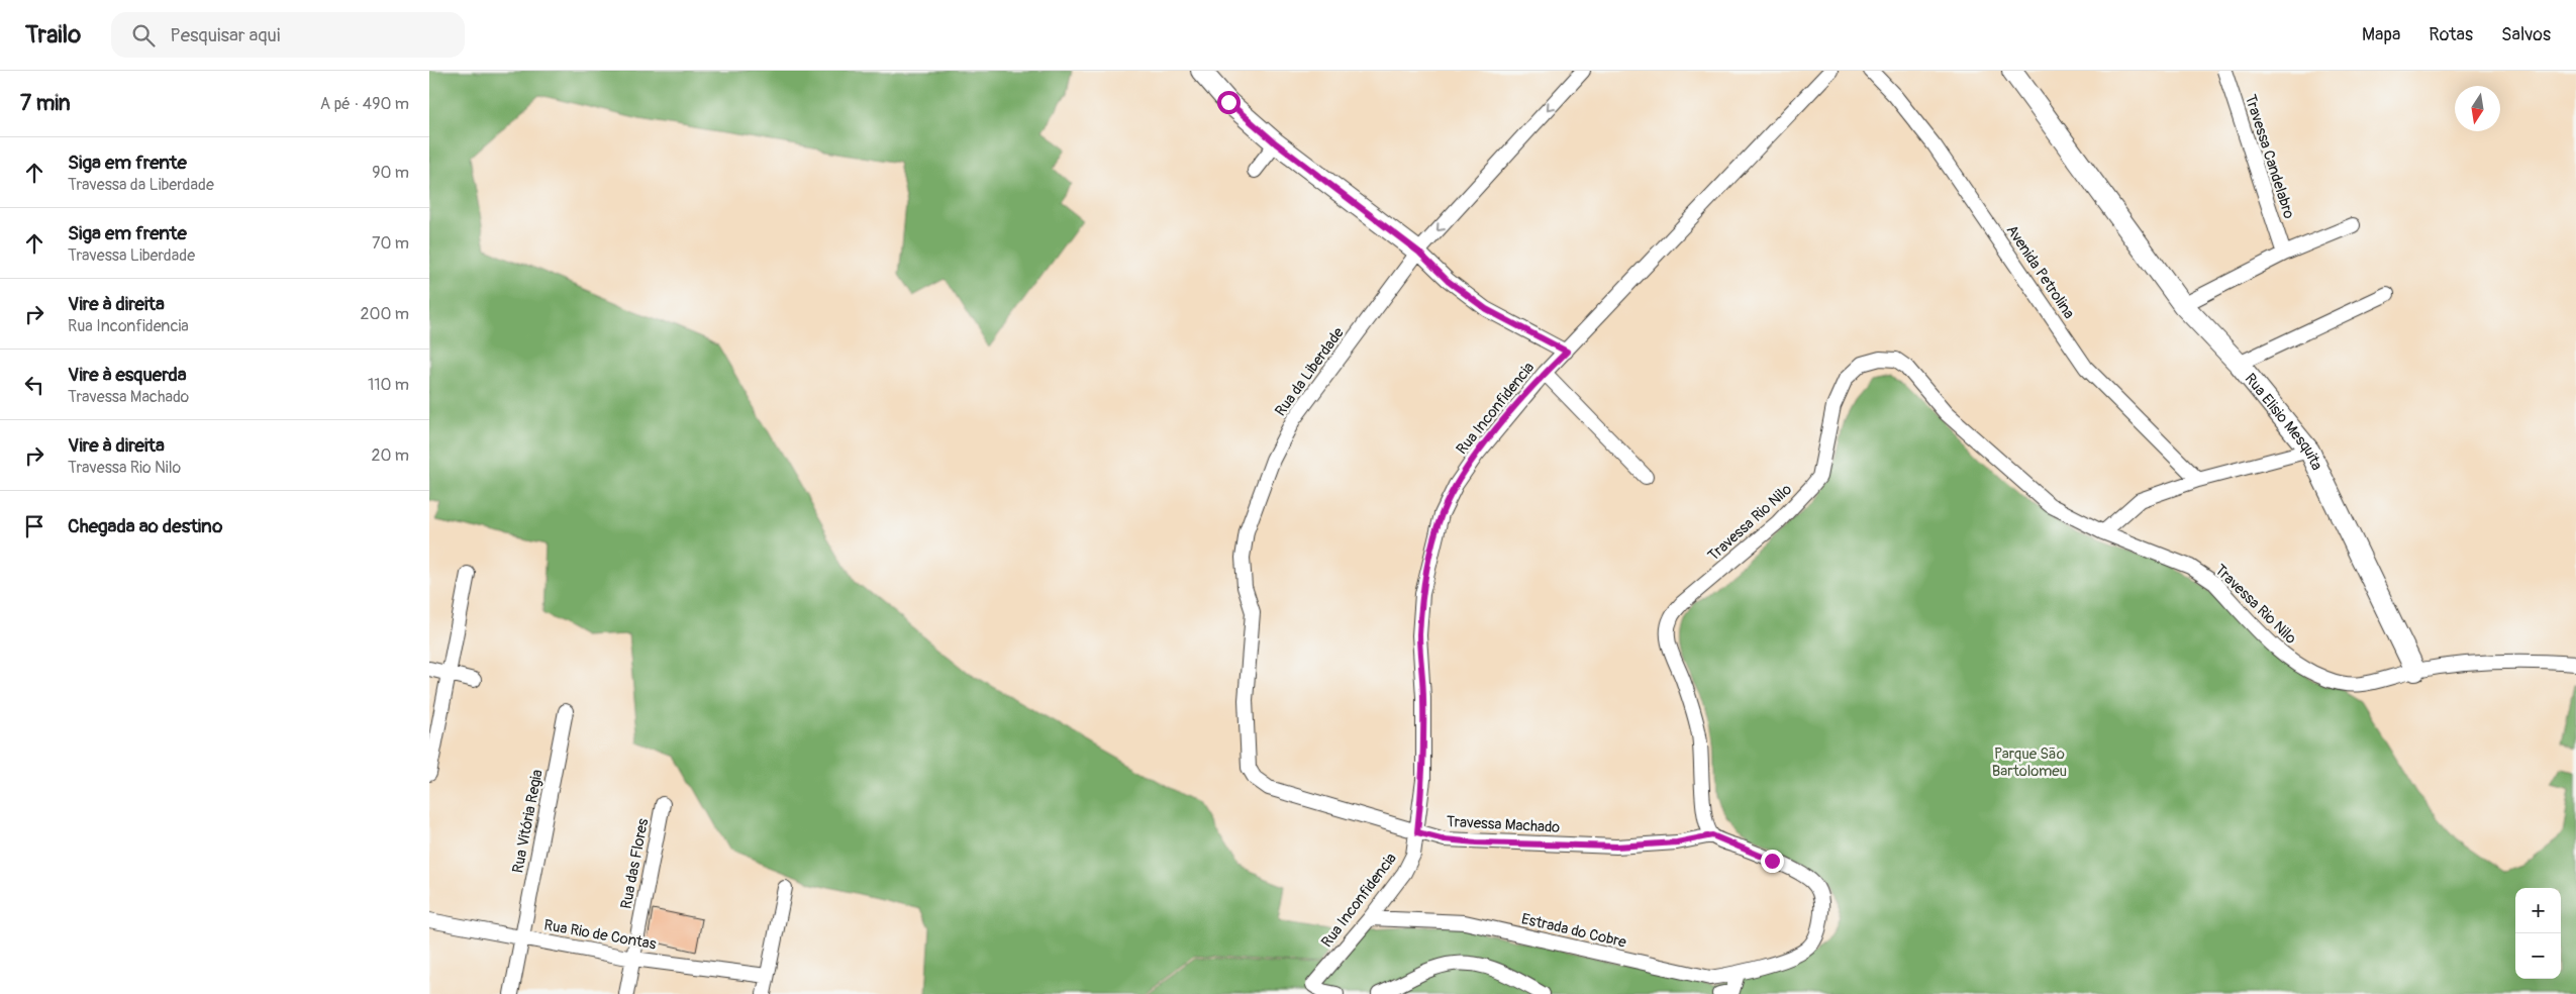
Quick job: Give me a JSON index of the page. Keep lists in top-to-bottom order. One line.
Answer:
{"streets":{"street":["Travessa Candelabro","Avenida Petrolina","Rua da Liberdade","Rua Inconfidencia","Rua Elisio Mesquita","Travessa Rio Nilo","Rua Vitória Regia","Travessa Machado","Rua das Flores","Estrada do Cobre","Rua Rio de Contas"]},"crossings":[["Rua da Liberdade","Travessa Machado"],["Rua Inconfidencia","Travessa Machado"],["Rua Inconfidencia","Estrada do Cobre"],["Rua Elisio Mesquita","Travessa Rio Nilo"],["Travessa Rio Nilo","Travessa Machado"],["Rua Vitória Regia","Rua Rio de Contas"],["Rua das Flores","Rua Rio de Contas"]],"parks":["Parque São Bartolomeu"],"north":"bottom","page":{"header":"Trailo","search":"Pesquisar aqui","nav":["Mapa","Rotas","Salvos"],"heading":["7 min","A pé · 490 m"],"list":[["Siga em frente","Travessa da Liberdade","90 m"],["Siga em frente","Travessa Liberdade","70 m"],["Vire à direita","Rua Inconfidencia","200 m"],["Vire à esquerda","Travessa Machado","110 m"],["Vire à direita","Travessa Rio Nilo","20 m"],"Chegada ao destino"],"map_buttons":["+","−"]}}
